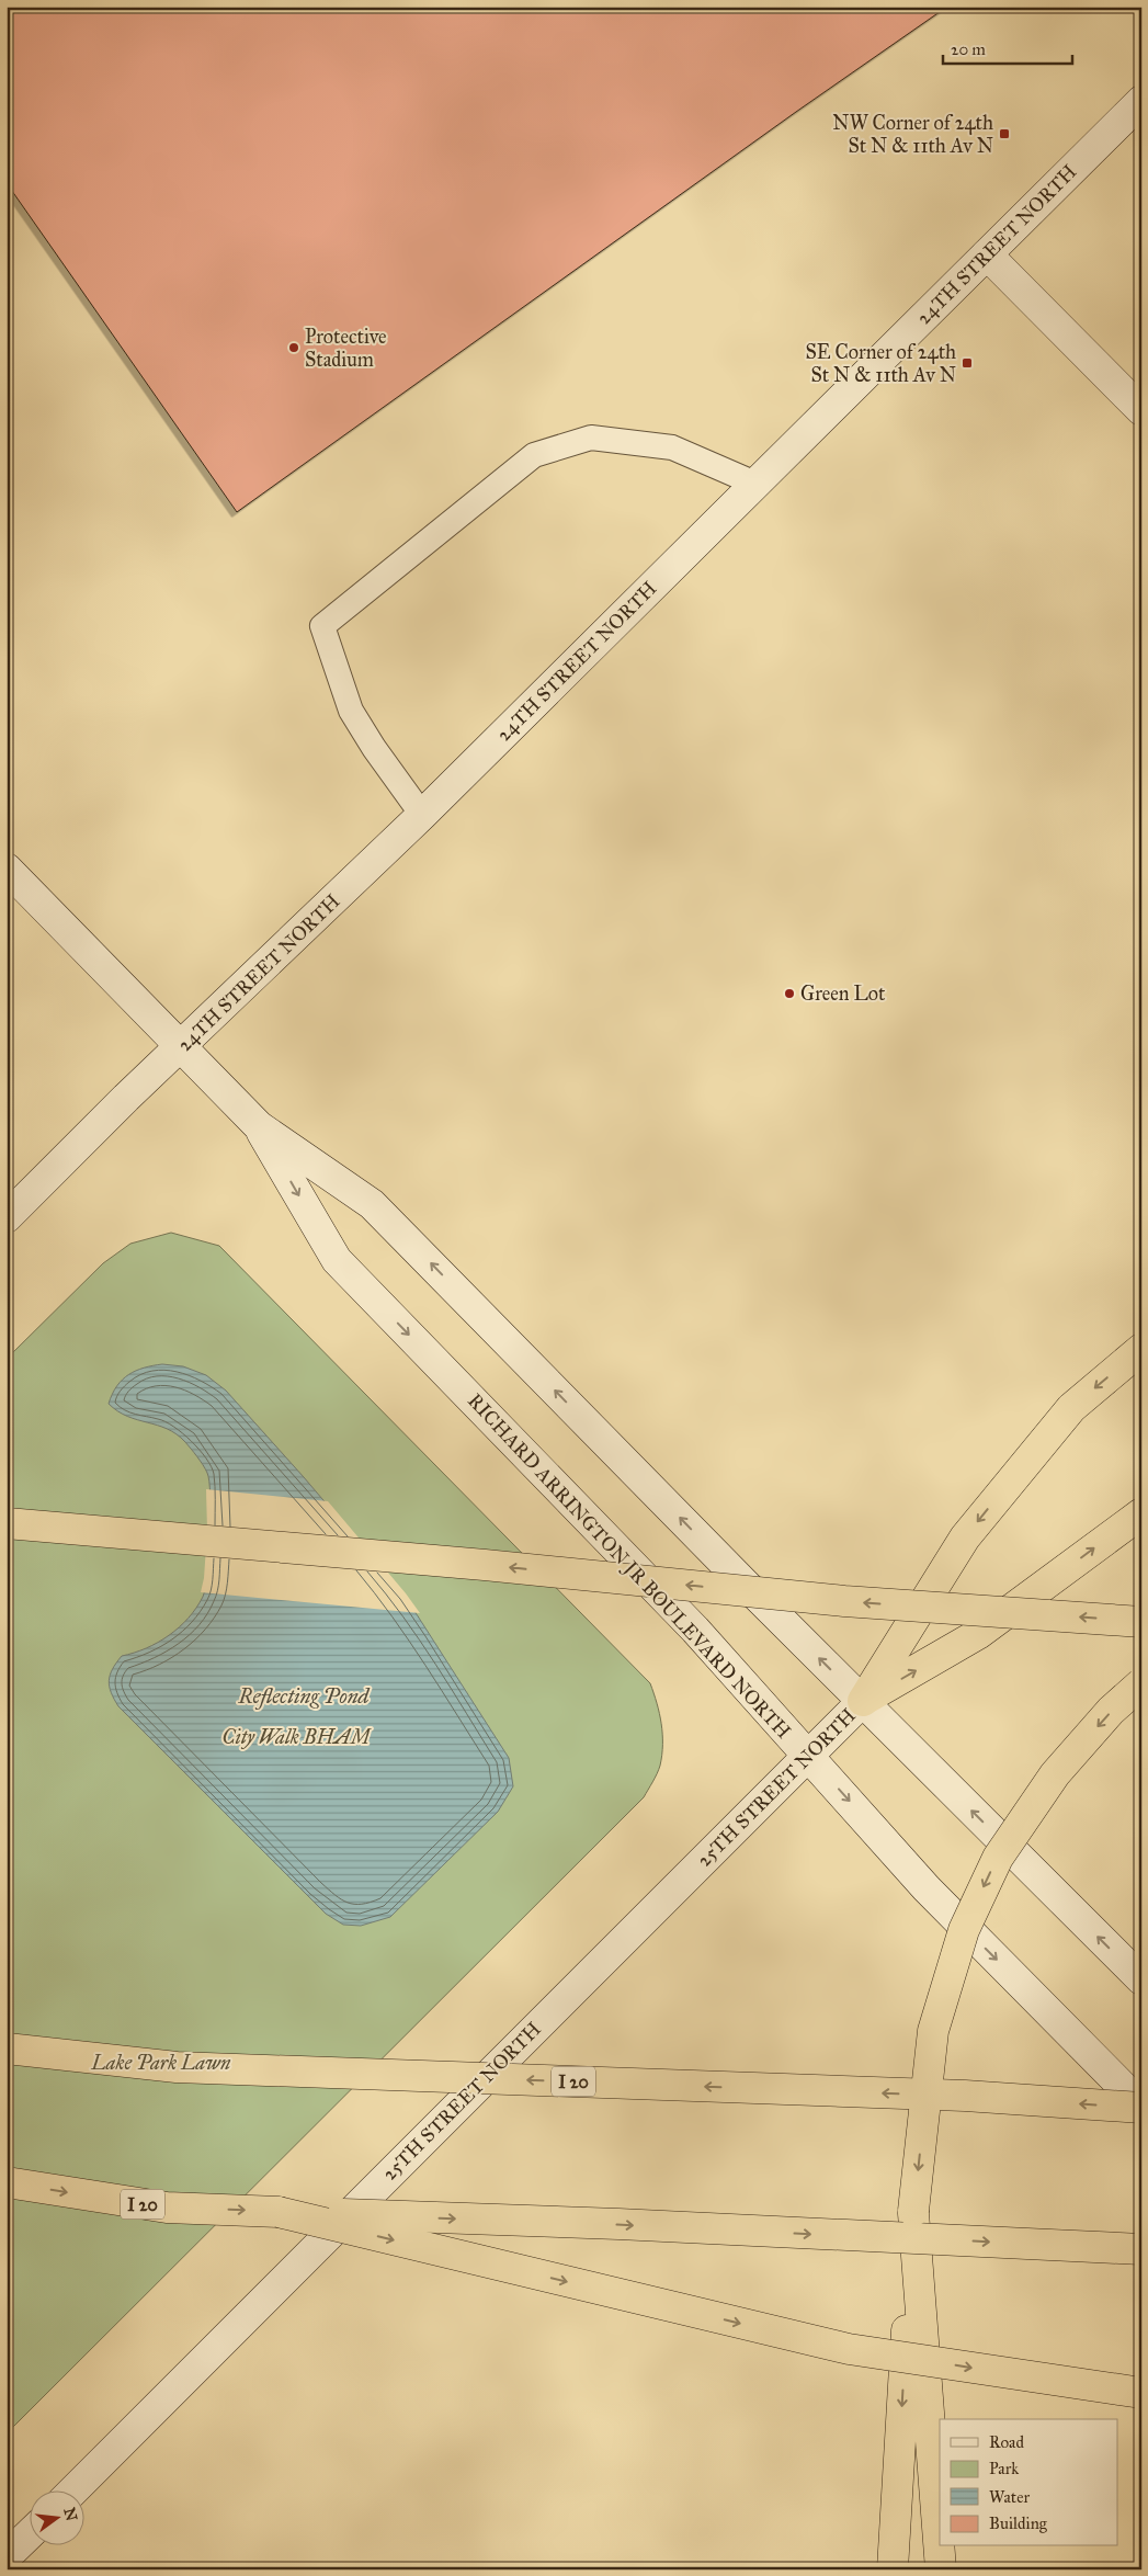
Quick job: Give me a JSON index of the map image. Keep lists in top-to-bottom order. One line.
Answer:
{"streets":{"highway":["I 20"],"street":["24TH STREET NORTH","RICHARD ARRINGTON JR BOULEVARD NORTH","25TH STREET NORTH"]},"crossings":[["24TH STREET NORTH","RICHARD ARRINGTON JR BOULEVARD NORTH"],["RICHARD ARRINGTON JR BOULEVARD NORTH","25TH STREET NORTH"],["RICHARD ARRINGTON JR BOULEVARD NORTH","I 20"]],"water":["Reflecting Pond"],"parks":["City Walk BHAM","Lake Park Lawn"],"places":{"transit":["NW Corner of 24th St N & 11th Av N","SE Corner of 24th St N & 11th Av N"],"other":["Protective Stadium","Green Lot"]},"legend":["Road","Park","Water","Building"],"scale_bar":"20 m","north":"right"}
